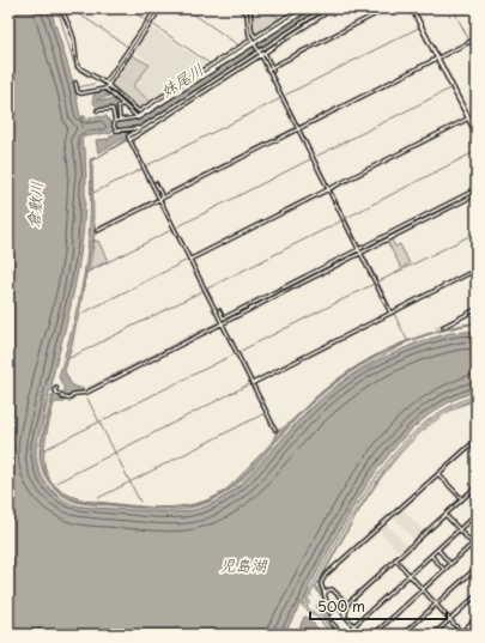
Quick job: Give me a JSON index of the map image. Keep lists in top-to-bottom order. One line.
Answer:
{"water":["妹尾川","倉敷川","児島湖"],"scale_bar":"500 m"}
